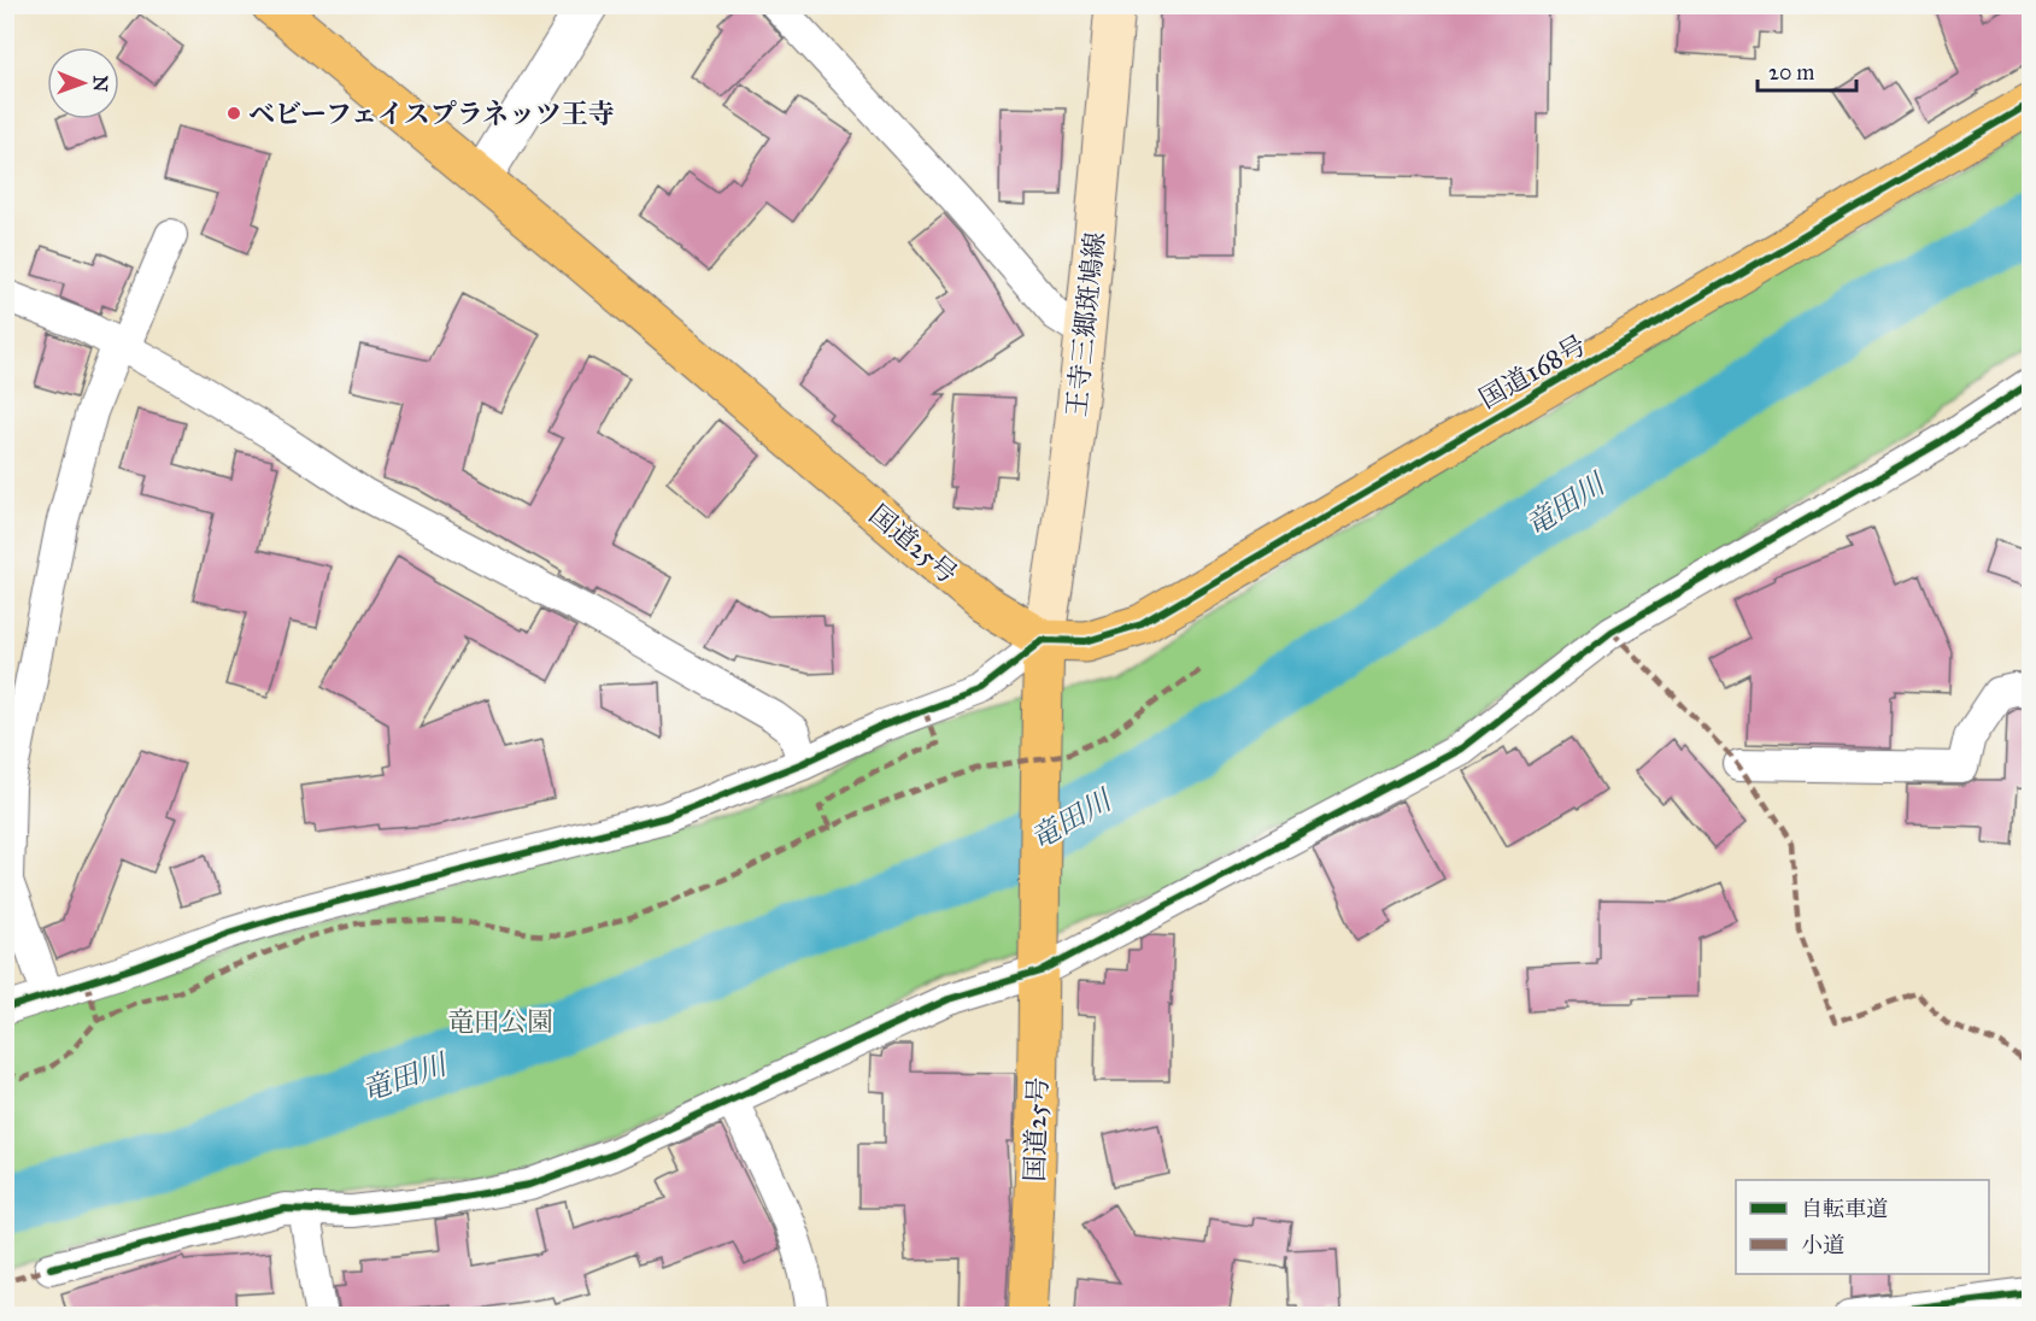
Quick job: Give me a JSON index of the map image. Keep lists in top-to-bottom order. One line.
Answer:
{"streets":{"highway":["国道168号","国道25号"],"main road":["王寺三郷斑鳩線"]},"crossings":[["王寺三郷斑鳩線","国道168号"],["王寺三郷斑鳩線","国道25号"],["国道168号","国道25号"]],"water":["竜田川"],"parks":["竜田公園"],"places":["ベビーフェイスプラネッツ王寺"],"legend":["自転車道","小道"],"scale_bar":"20 m","north":"right"}
